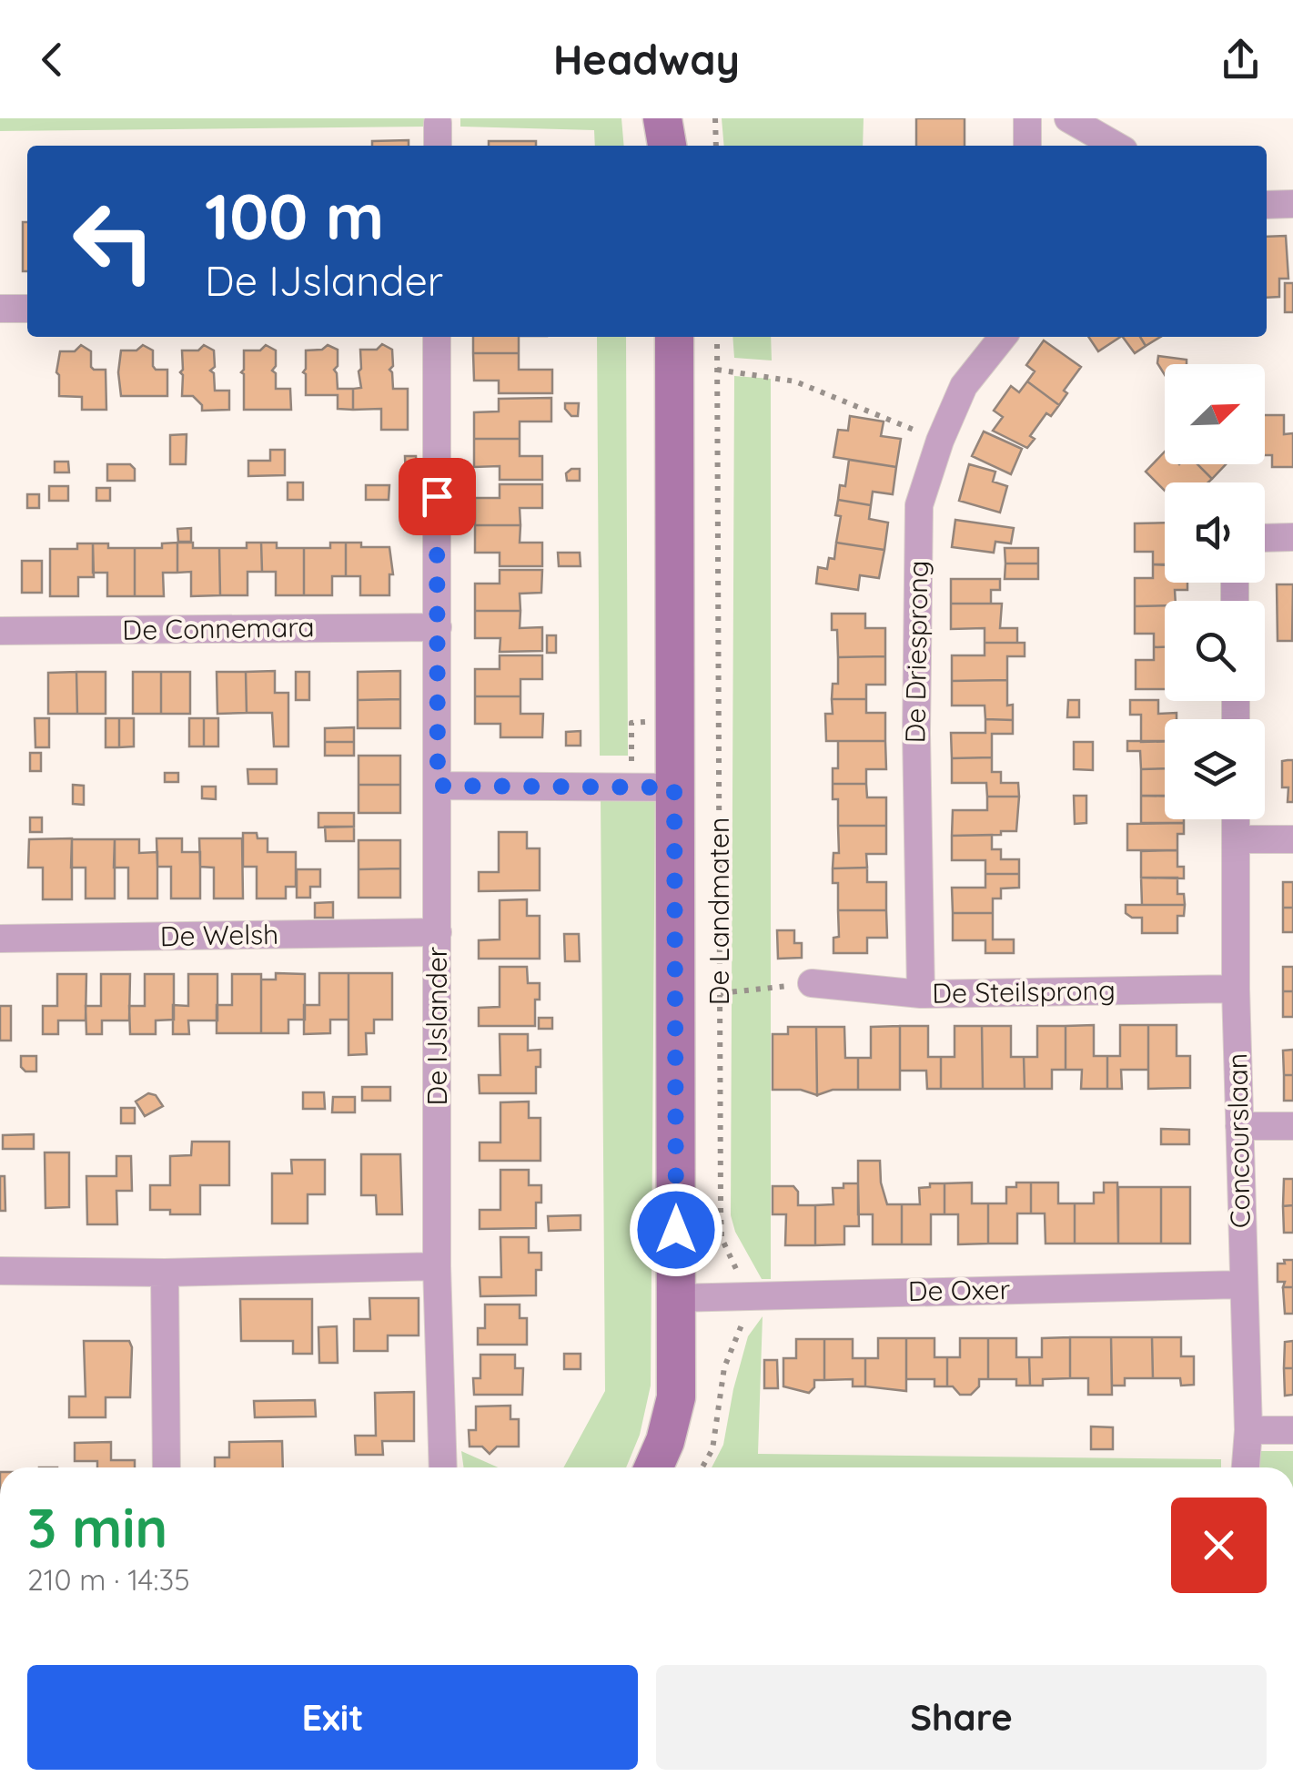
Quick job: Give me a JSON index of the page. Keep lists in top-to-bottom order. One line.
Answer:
{"streets":{"street":["De Connemara","De Driesprong","De Landmaten","De Welsh","De Steilsprong","De IJslander","Concourslaan","De Oxer"]},"crossings":[["De Connemara","De IJslander"],["De Driesprong","De Steilsprong"],["De Landmaten","De Oxer"],["De Welsh","De IJslander"],["De Steilsprong","Concourslaan"],["Concourslaan","De Oxer"]],"north":"top right","page":{"header":"Headway","turn":["100 m","De IJslander"],"heading":["3 min","210 m · 14:35"],"buttons":["Exit","Share"]}}
